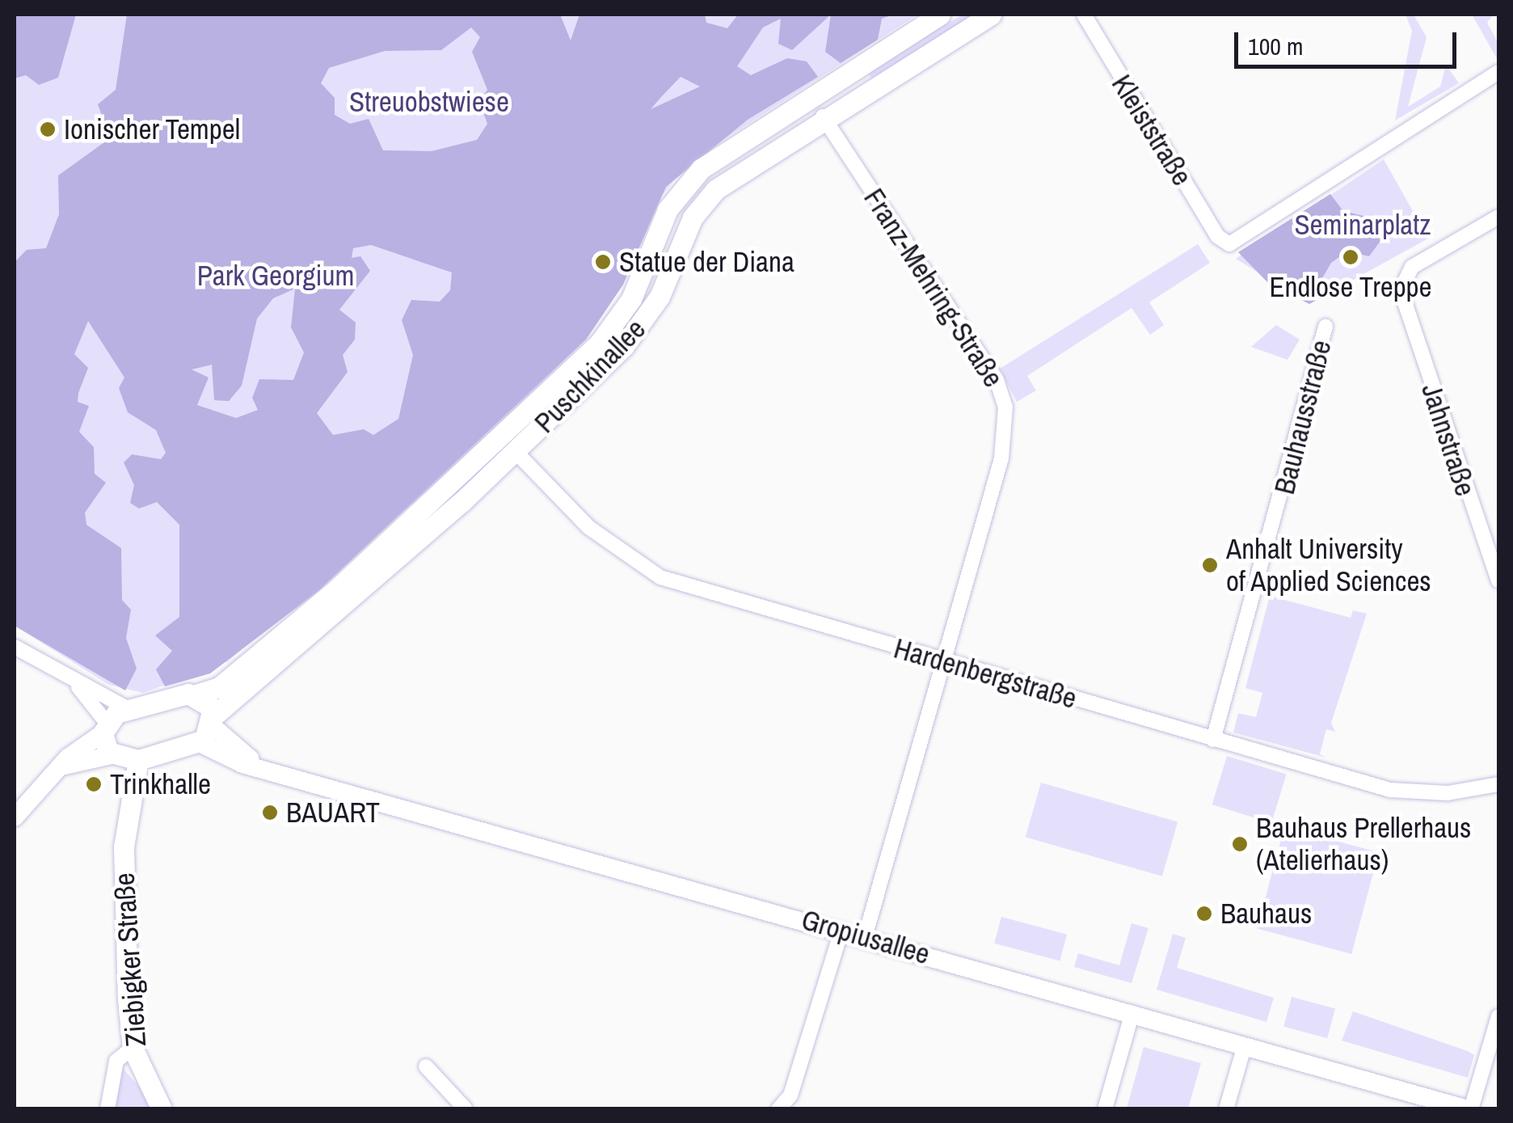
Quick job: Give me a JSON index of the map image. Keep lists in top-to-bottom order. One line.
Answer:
{"streets":{"main road":["Puschkinallee","Ziebigker Straße"],"street":["Kleiststraße","Franz-Mehring-Straße","Bauhausstraße","Jahnstraße","Hardenbergstraße","Gropiusallee"]},"crossings":[["Franz-Mehring-Straße","Puschkinallee"],["Franz-Mehring-Straße","Hardenbergstraße"],["Franz-Mehring-Straße","Gropiusallee"],["Puschkinallee","Hardenbergstraße"],["Puschkinallee","Gropiusallee"],["Bauhausstraße","Hardenbergstraße"]],"parks":["Streuobstwiese","Seminarplatz","Park Georgium"],"places":["Ionischer Tempel","Endlose Treppe","Statue der Diana","Anhalt University of Applied Sciences","Trinkhalle","BAUART","Bauhaus Prellerhaus (Atelierhaus)","Bauhaus"],"scale_bar":"100 m"}
